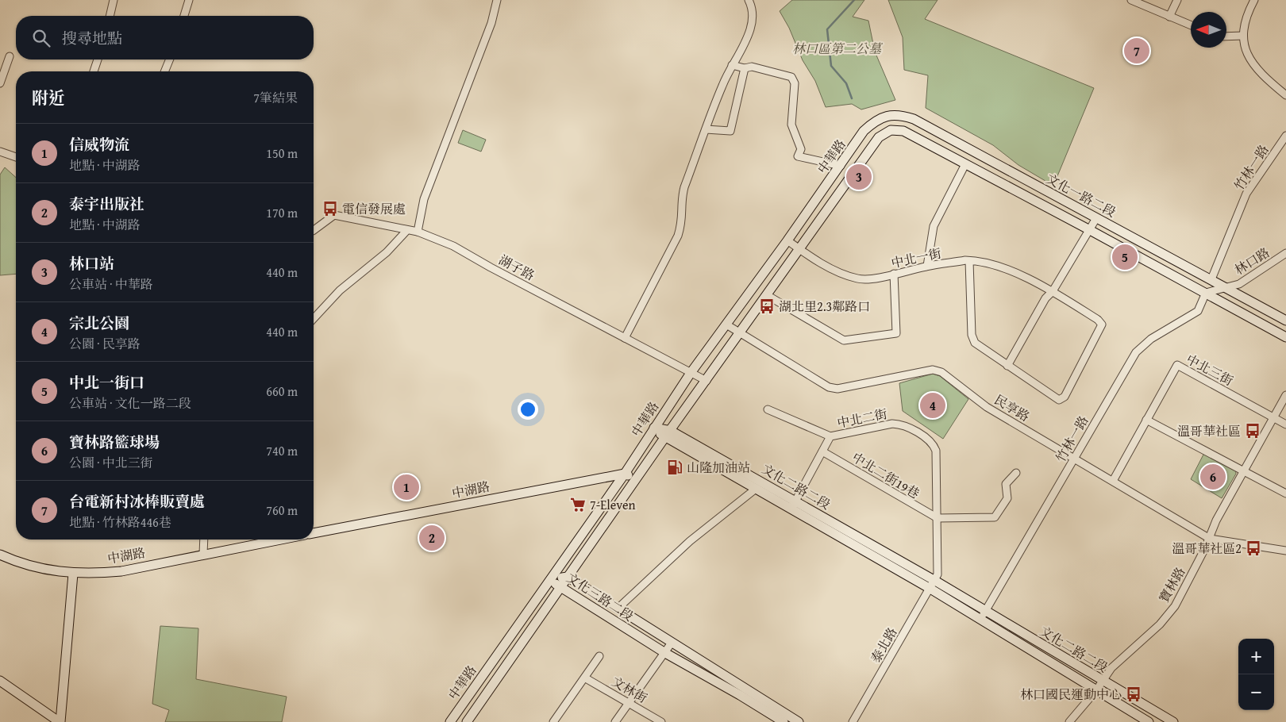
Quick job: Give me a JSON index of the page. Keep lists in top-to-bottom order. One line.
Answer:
{"streets":{"street":["中華路","竹林一路","文化一路二段","中北一街","林口路","湖子路","中北三街","民享路","中北二街","中北二街19巷","文化二路二段","中湖路","寶林路","文化三路二段","泰北路","文林街"]},"crossings":[["中華路","文化一路二段"],["中華路","中北一街"],["中華路","湖子路"],["中華路","民享路"],["中華路","文化二路二段"],["中華路","中湖路"],["中華路","文化三路二段"],["竹林一路","文化一路二段"],["竹林一路","林口路"],["竹林一路","民享路"],["竹林一路","文化二路二段"],["文化一路二段","林口路"],["中北三街","民享路"],["中北三街","寶林路"],["民享路","寶林路"],["中北二街","中北二街19巷"],["中北二街","文化二路二段"],["中北二街","泰北路"],["文化二路二段","寶林路"],["文化二路二段","泰北路"]],"parks":["林口區第二公墓"],"places":{"bus stop":["電信發展處","湖北里2.3鄰路口","溫哥華社區","溫哥華社區2","林口國民運動中心"],"fuel station":["山隆加油站"],"supermarket":["7-Eleven"]},"north":"left","page":{"search":"搜尋地點","pins":["7","3","5","4","6","1","2"],"heading":["附近","7筆結果"],"list":[{"mark":"1","name":"信威物流","note":"地點 · 中湖路","value":"150 m"},{"mark":"2","name":"泰宇出版社","note":"地點 · 中湖路","value":"170 m"},{"mark":"3","name":"林口站","note":"公車站 · 中華路","value":"440 m"},{"mark":"4","name":"宗北公園","note":"公園 · 民享路","value":"440 m"},{"mark":"5","name":"中北一街口","note":"公車站 · 文化一路二段","value":"660 m"},{"mark":"6","name":"寶林路籃球場","note":"公園 · 中北三街","value":"740 m"},{"mark":"7","name":"台電新村冰棒販賣處","note":"地點 · 竹林路446巷","value":"760 m"}],"map_buttons":["+","−"]}}
